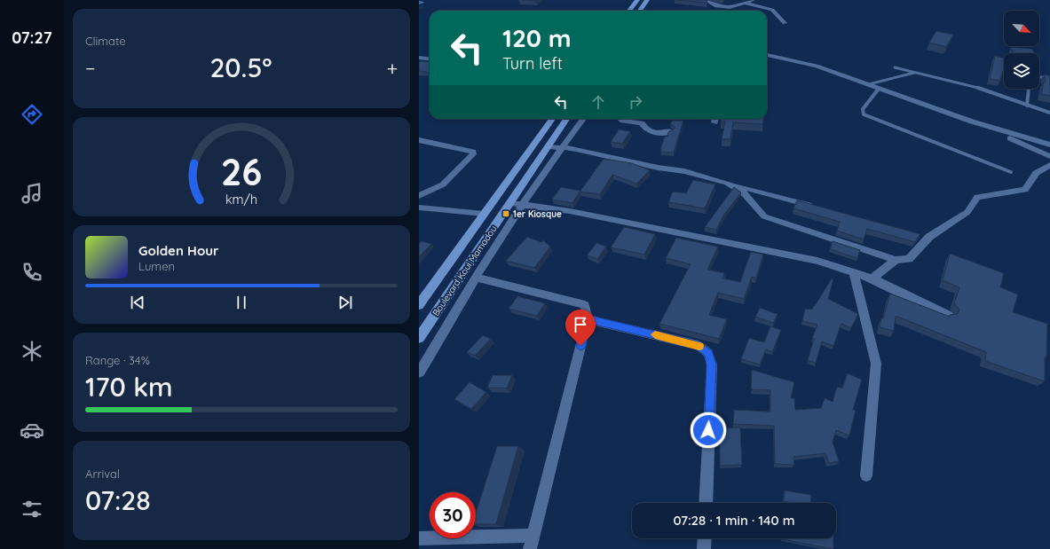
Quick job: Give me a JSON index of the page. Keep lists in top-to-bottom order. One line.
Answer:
{"streets":{"main road":["Boulevard Koui Mamadou"]},"places":{"transit":["1er Kiosque"]},"north":"bottom right","page":{"tabs":"07:27","tile":["Climate",["Range · 34%","170 km"],["Arrival","07:28"]],"turn":["120 m","Turn left"],"heat":["−","20.5°","+"],"song":["Golden Hour","Lumen"],"limit":"30","trip":"07:28 · 1 min · 140 m","gauge":["26","km/h"]}}
